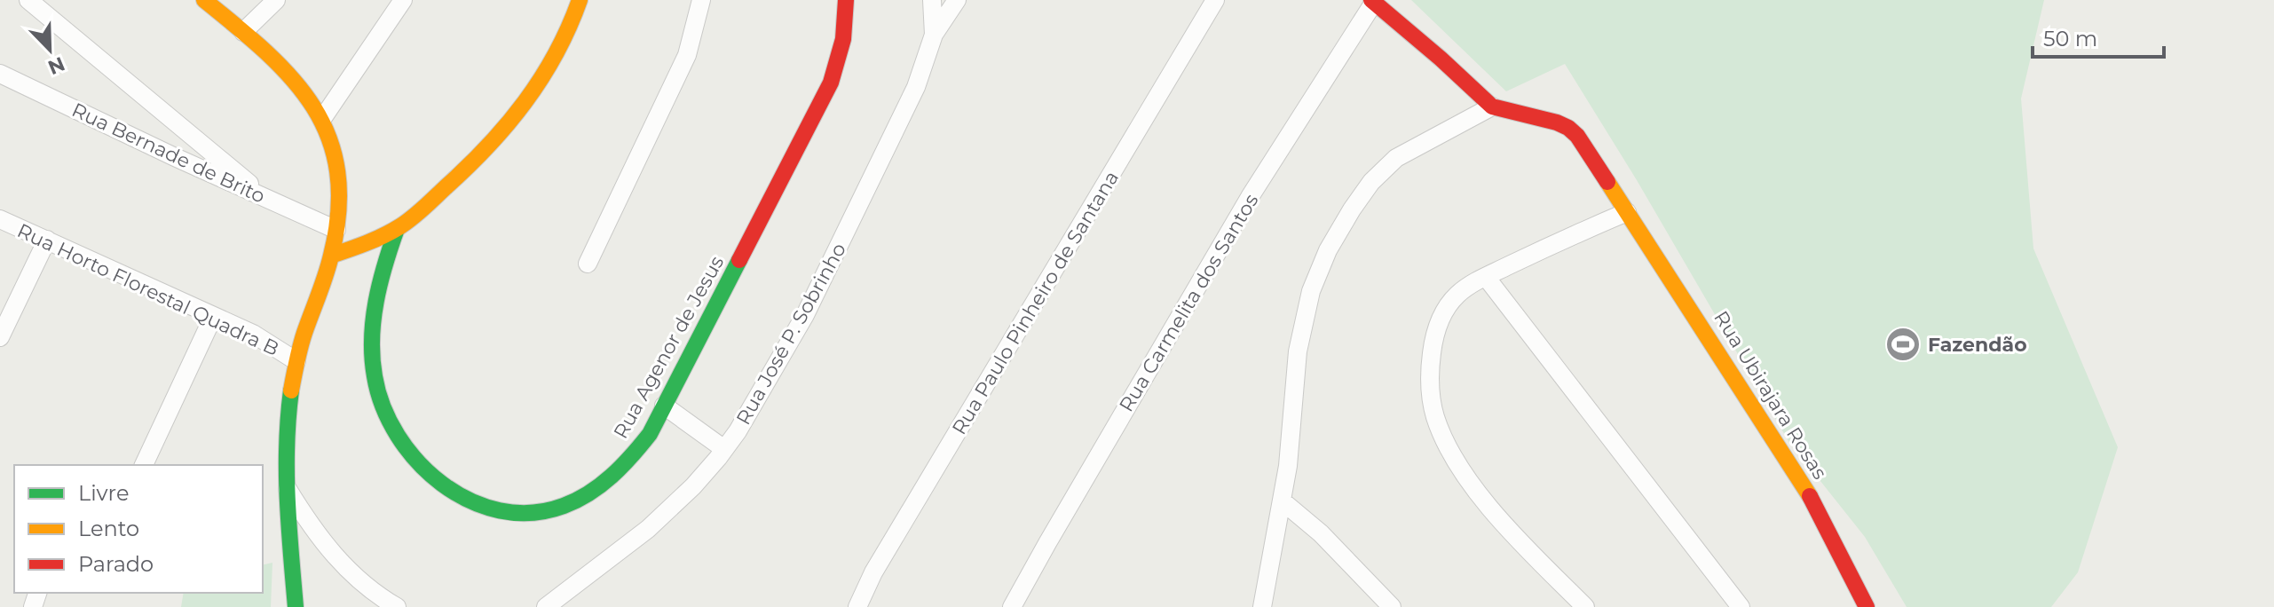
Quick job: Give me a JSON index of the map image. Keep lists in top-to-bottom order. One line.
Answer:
{"streets":{"street":["Rua Bernade de Brito","Rua Horto Florestal Quadra B","Rua Paulo Pinheiro de Santana","Rua Carmelita dos Santos","Rua José P. Sobrinho","Rua Agenor de Jesus","Rua Ubirajara Rosas"]},"places":{"sports":["Fazendão"]},"legend":["Livre","Lento","Parado"],"scale_bar":"50 m","north":"bottom right"}
